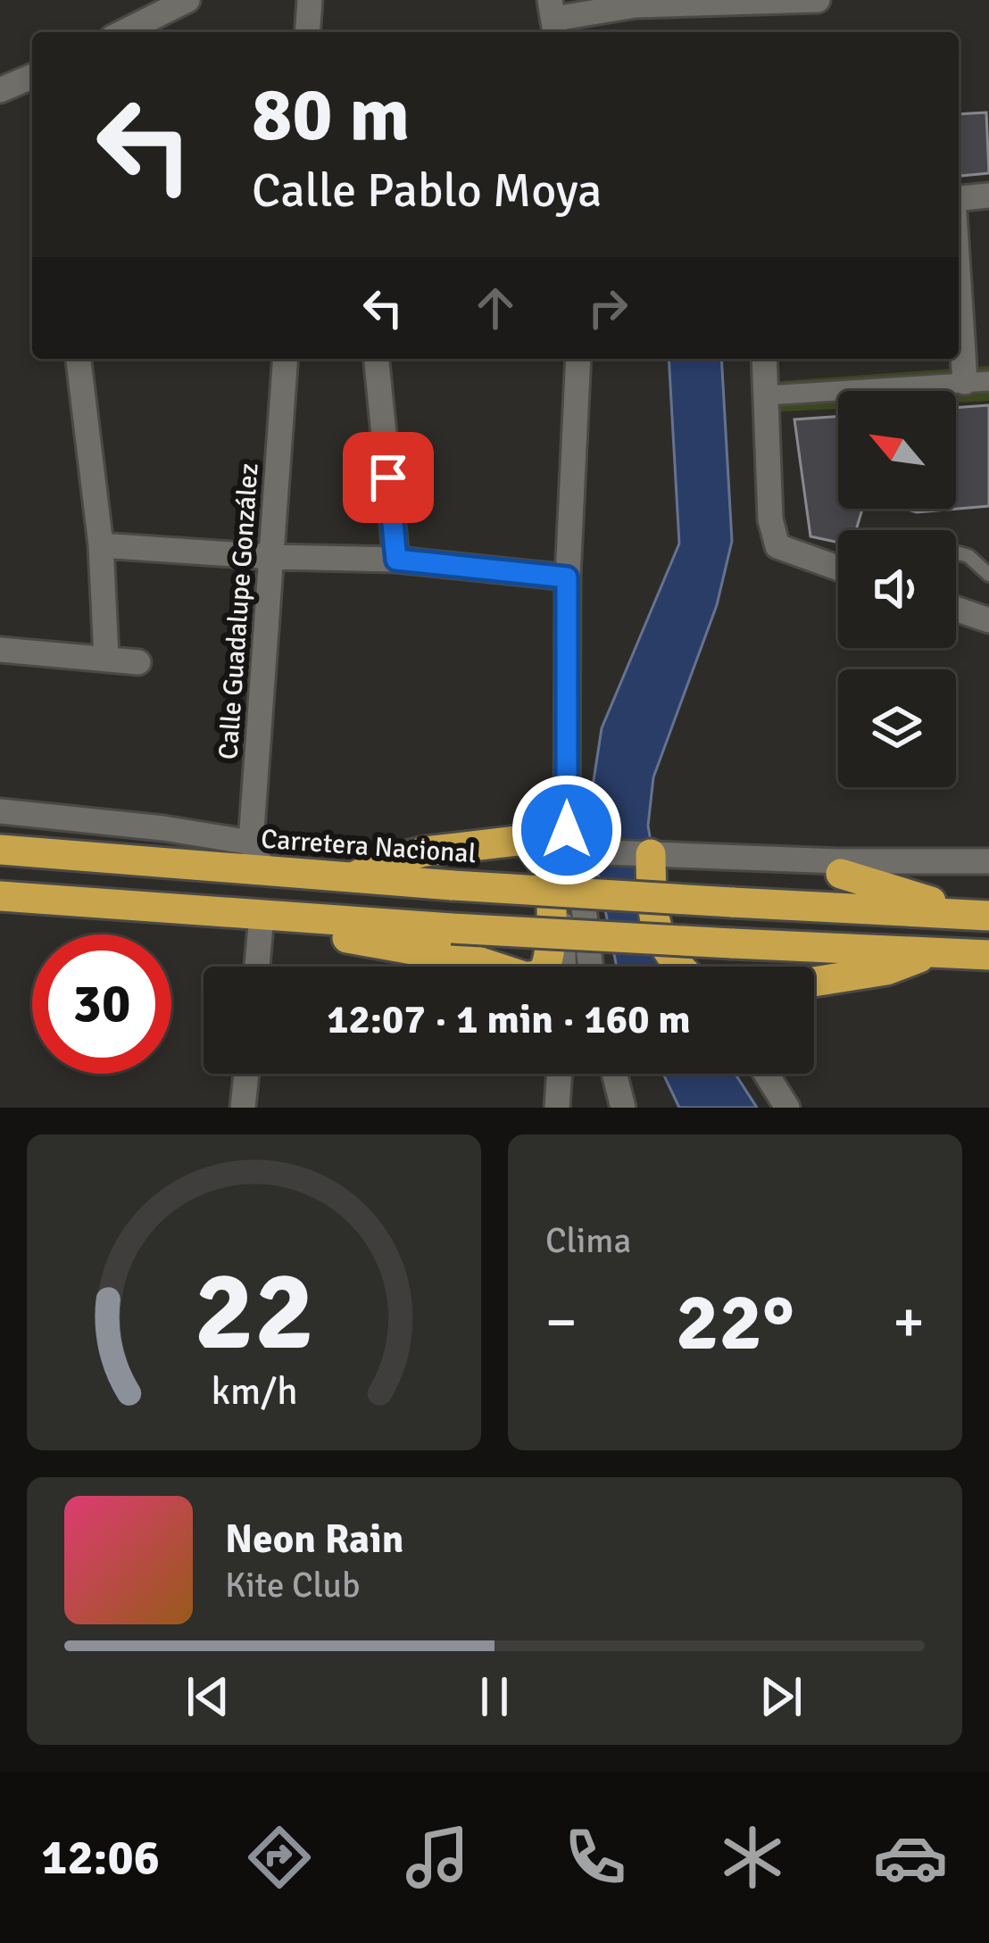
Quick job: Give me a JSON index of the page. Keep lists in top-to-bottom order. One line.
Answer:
{"streets":{"highway":["Carretera Nacional"],"street":["Calle Guadalupe González"]},"crossings":[["Calle Guadalupe González","Carretera Nacional"]],"north":"top left","page":{"turn":["80 m","Calle Pablo Moya"],"limit":"30","trip":"12:07 · 1 min · 160 m","tile":"Clima","heat":["−","22°","+"],"song":["Neon Rain","Kite Club"],"tabs":"12:06","gauge":["22","km/h"]}}
